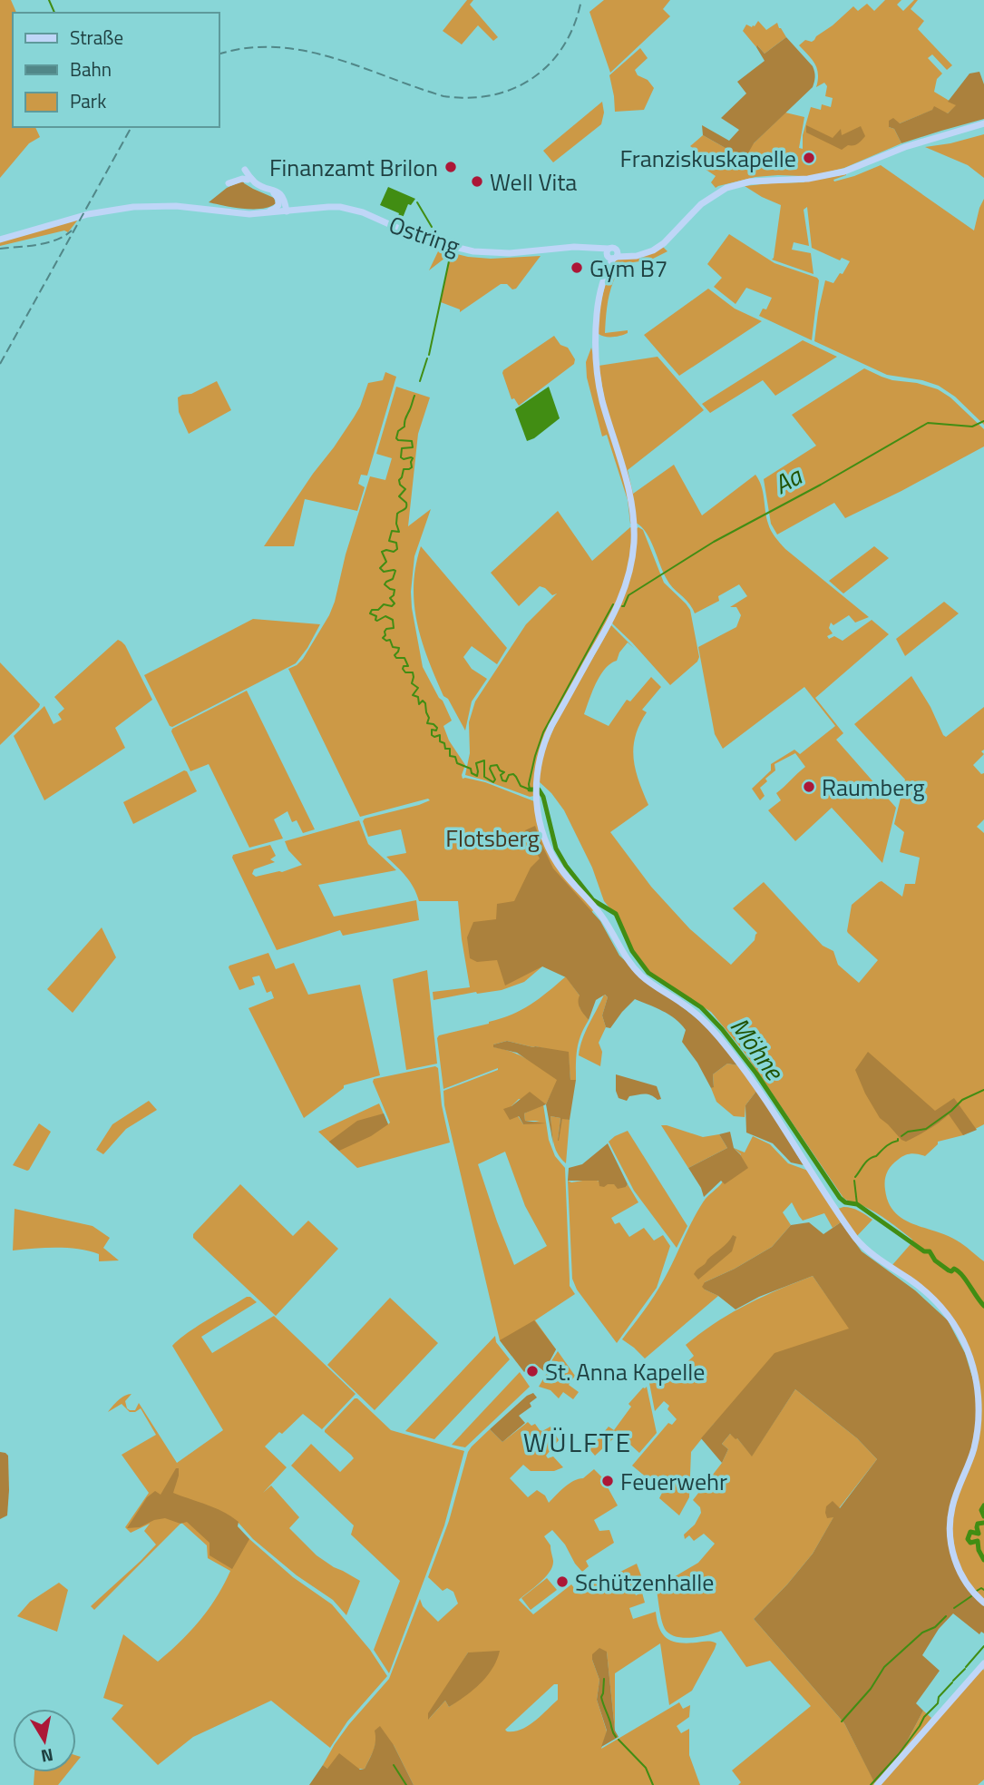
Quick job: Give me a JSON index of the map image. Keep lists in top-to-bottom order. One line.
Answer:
{"streets":{"main road":["Ostring"]},"districts":["WÜLFTE"],"water":["Aa","Möhne"],"parks":["Flotsberg"],"places":["Franziskuskapelle","Finanzamt Brilon","Well Vita","Gym B7","Raumberg","St. Anna Kapelle","Feuerwehr","Schützenhalle"],"legend":["Straße","Bahn","Park"],"north":"bottom"}
